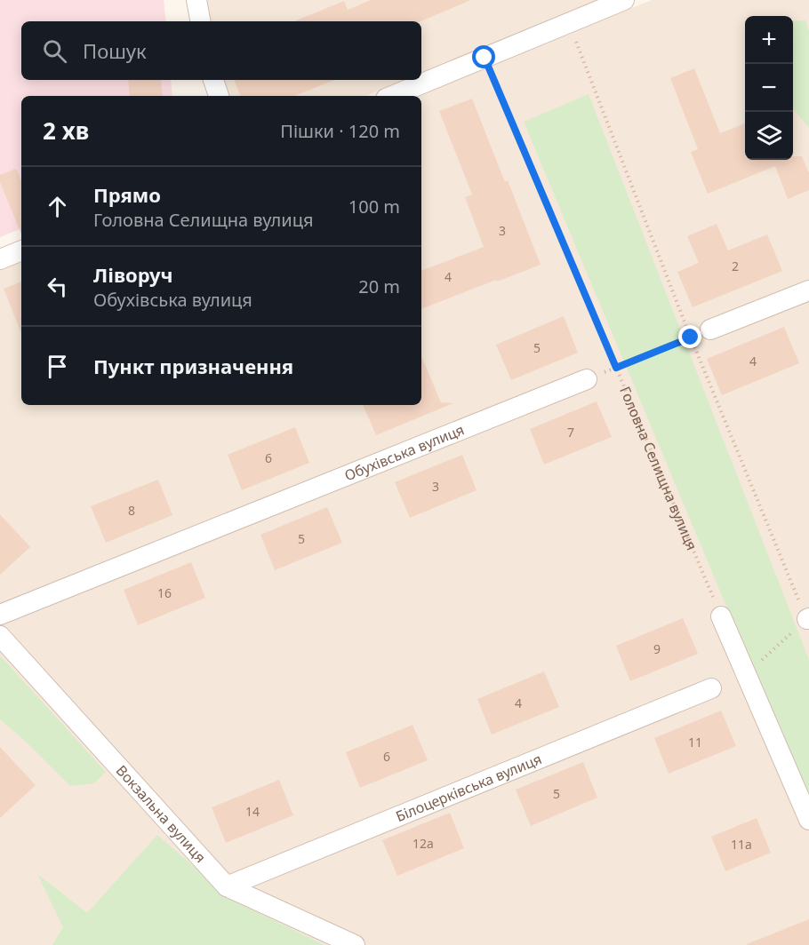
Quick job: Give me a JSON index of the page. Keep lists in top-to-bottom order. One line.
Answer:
{"streets":{"street":["Обухівська вулиця","Білоцерківська вулиця","Вокзальна вулиця"],"path":["Головна Селищна вулиця"]},"crossings":[["Білоцерківська вулиця","Вокзальна вулиця"]],"house_numbers":["3","2","4","5","4","7","6","3","8","5","16","9","4","11","6","5","14","12а","11а"],"page":{"map_buttons":["+","−"],"search":"Пошук","heading":["2 хв","Пішки · 120 m"],"list":[["Прямо","Головна Селищна вулиця","100 m"],["Ліворуч","Обухівська вулиця","20 m"],"Пункт призначення"]}}
